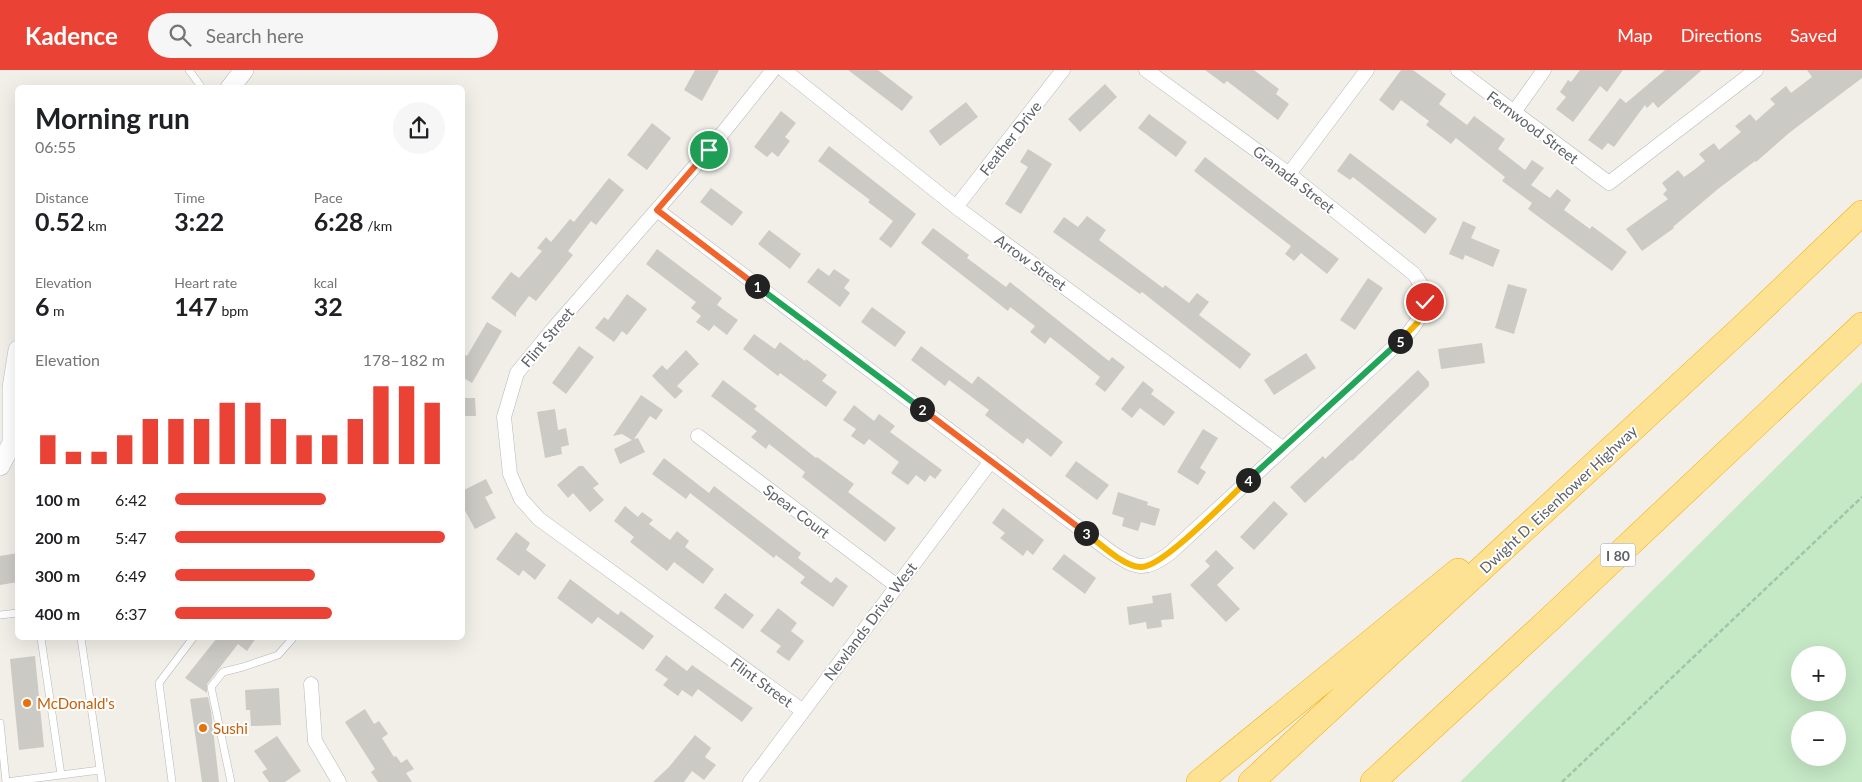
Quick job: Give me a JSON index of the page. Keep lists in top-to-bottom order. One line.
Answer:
{"streets":{"highway":["Dwight D. Eisenhower Highway","I 80"],"street":["Fernwood Street","Feather Drive","Granada Street","Arrow Street","Flint Street","Spear Court","Newlands Drive West"]},"crossings":[["Feather Drive","Arrow Street"],["Granada Street","Arrow Street"],["Flint Street","Newlands Drive West"],["Spear Court","Newlands Drive West"]],"places":["McDonald's","Sushi"],"page":{"header":"Kadence","search":"Search here","nav":["Map","Directions","Saved"],"heading":["Morning run","06:55"],"stats":[["Distance","0.52 km"],["Time","3:22"],["Pace","6:28 /km"],["Elevation","6 m"],["Heart rate","147 bpm"],["kcal","32"]],"pins":["1","5","2","4","3"],"chart":["Elevation","178–182 m"],"list":[{"name":"100 m","note":"6:42"},{"name":"200 m","note":"5:47"},{"name":"300 m","note":"6:49"},{"name":"400 m","note":"6:37"}],"map_buttons":["+","−"]}}
